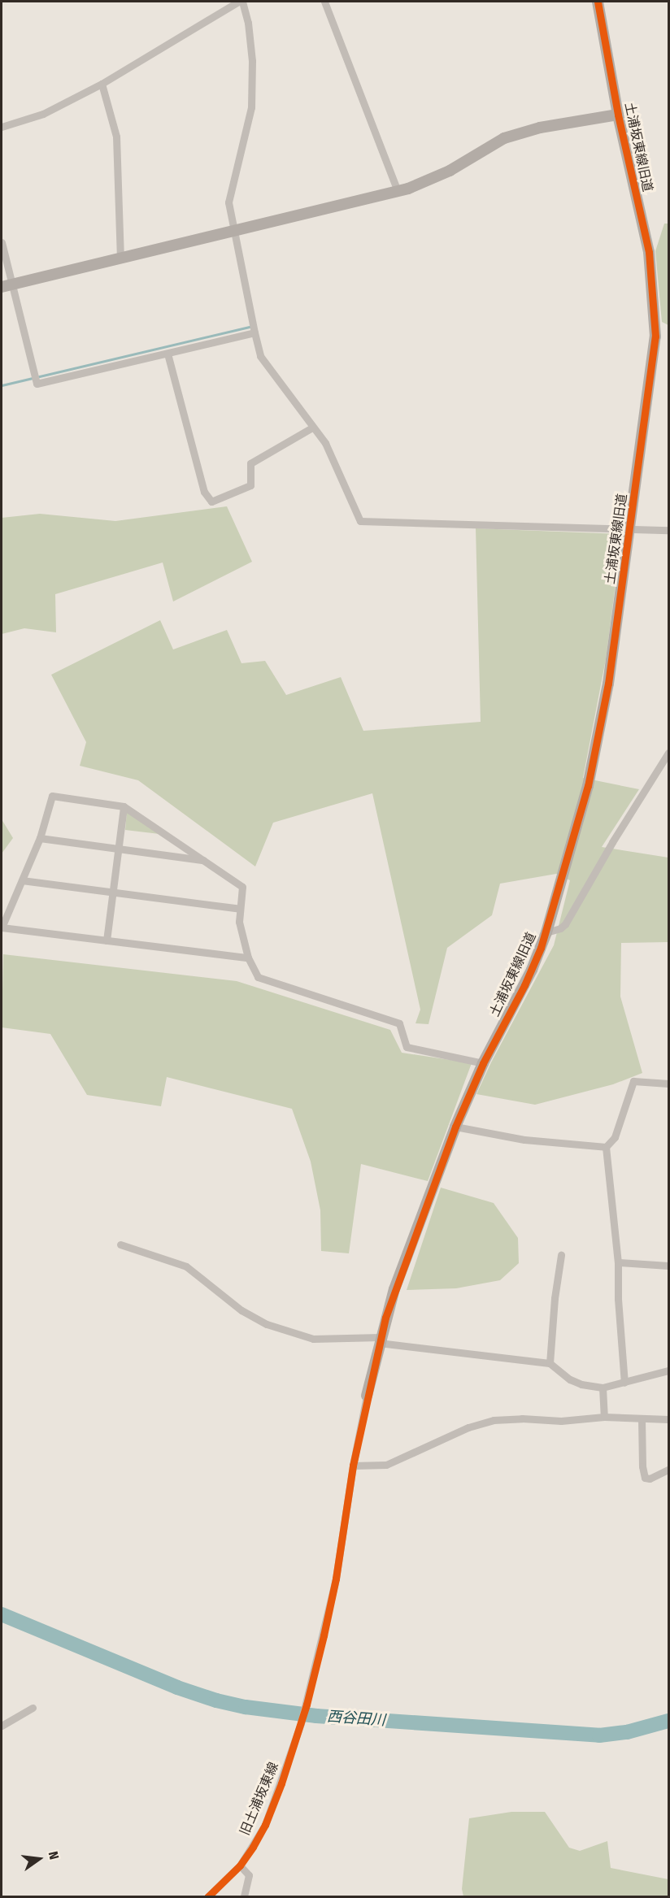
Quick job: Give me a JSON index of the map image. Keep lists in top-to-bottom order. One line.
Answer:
{"streets":{"street":["土浦坂東線旧道","旧土浦坂東線"]},"crossings":[["土浦坂東線旧道","旧土浦坂東線"]],"water":["西谷田川"],"north":"right"}
